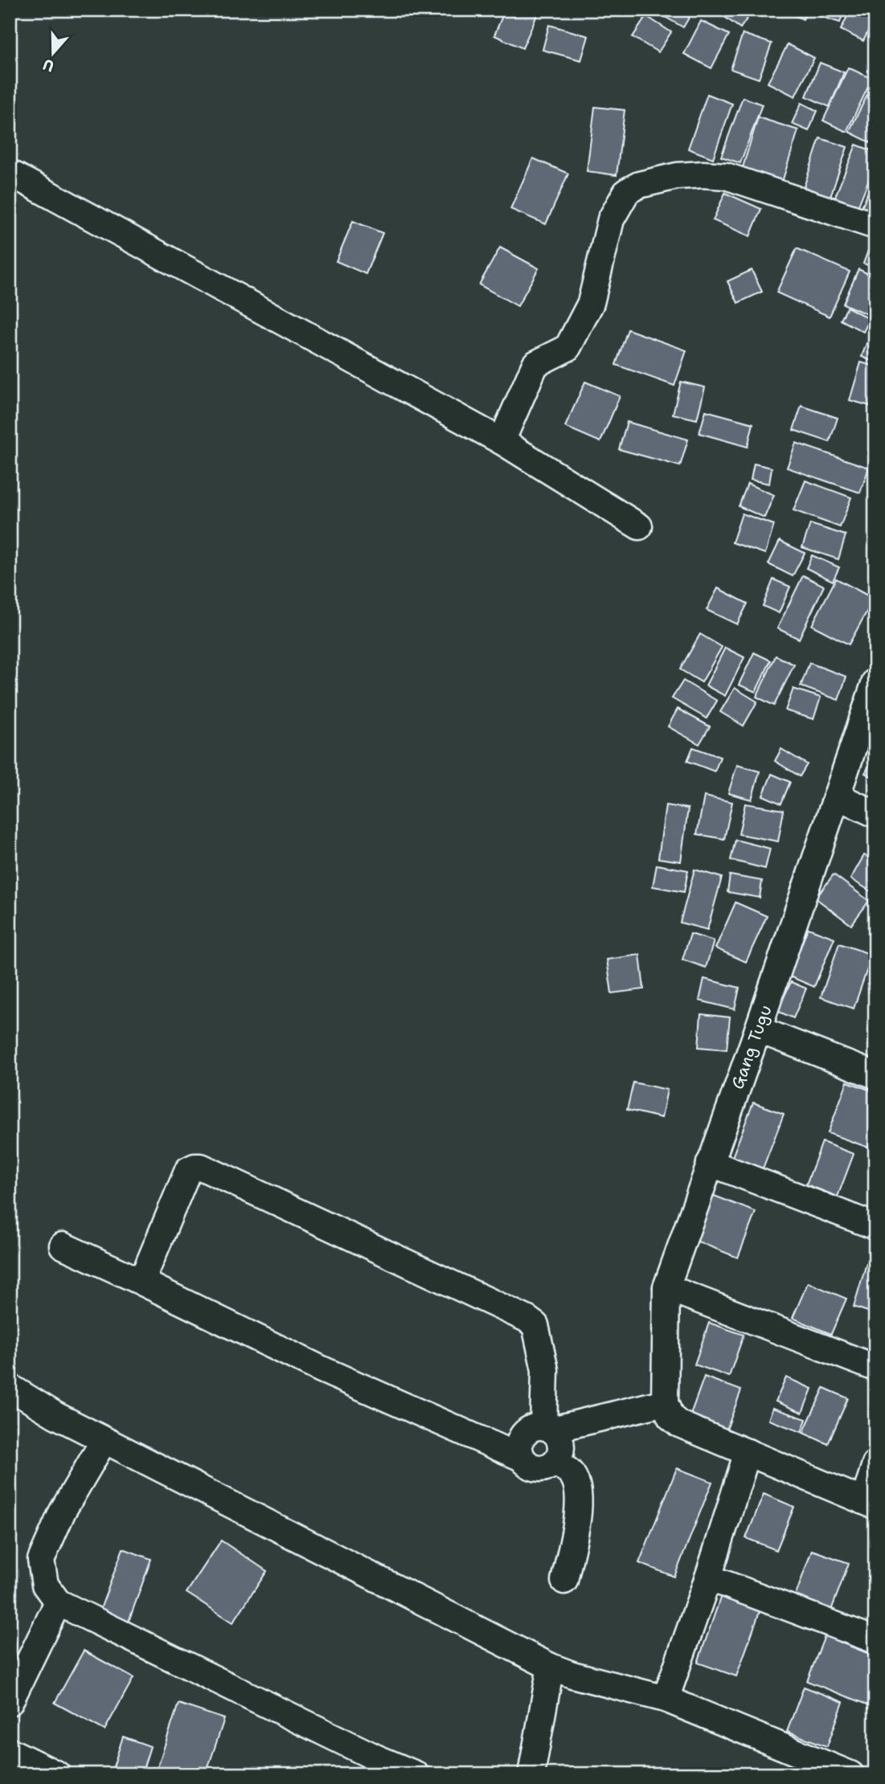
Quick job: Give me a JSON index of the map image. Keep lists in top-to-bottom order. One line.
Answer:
{"streets":{"street":["Gang Tugu"]},"north":"bottom"}
